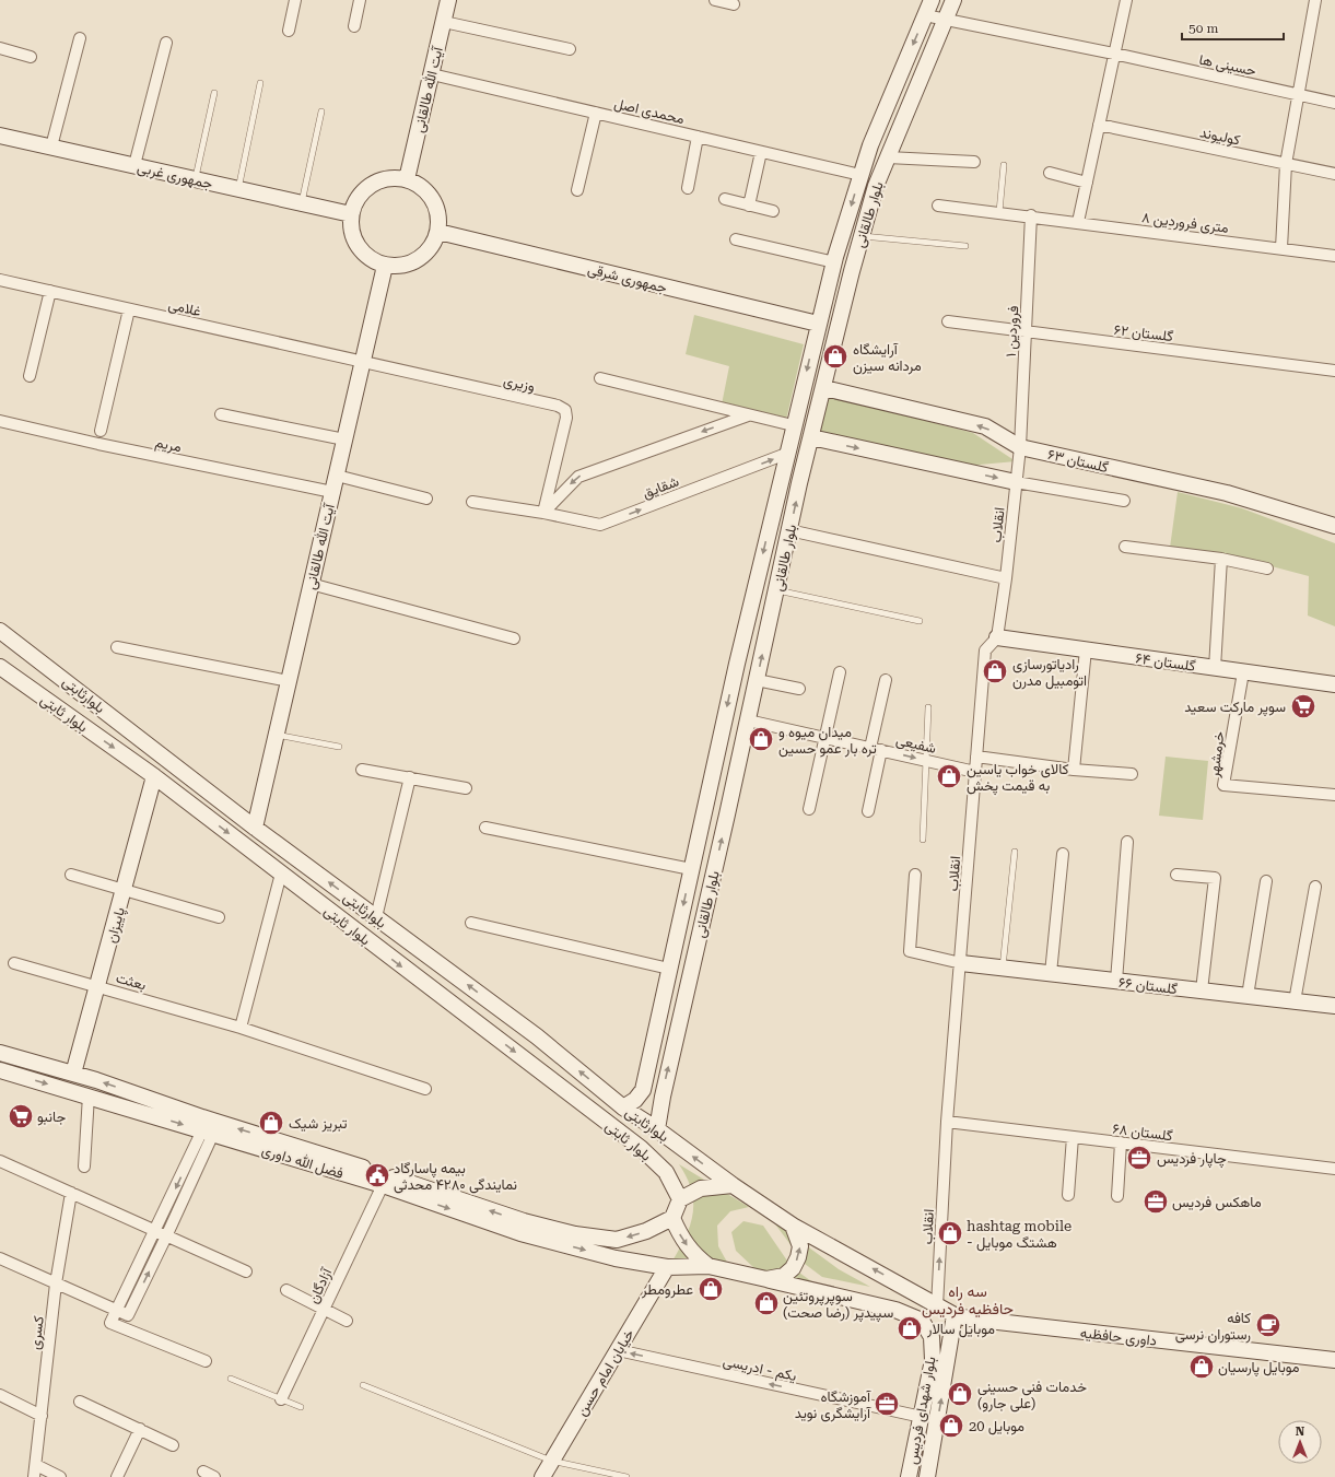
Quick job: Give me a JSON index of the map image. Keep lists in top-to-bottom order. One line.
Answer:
{"streets":{"main road":["آیت الله طالقانی","جمهوری غربی","بلوار طالقانی","جمهوری شرقی","گلستان ۶۳","گلستان ۶۴","بلوارثابتی","بلوار ثابتی","پاییزان","گلستان ۶۶","فضل الله داوری","داوری حافظیه","خیابان امام حسن","بلوار شهدای فردیس"],"street":["حسینی ها","محمدی اصل","کولیوند","۸ متری فروردین","غلامی","فروردین ۱","گلستان ۶۲","وزیری","مریم","شقایق","انقلاب","شفیعی","خرمشهر","بعثت","گلستان ۶۸","آزادگان","کسری","یکم - ادریسی"]},"crossings":[["حسینی ها","بلوار طالقانی"],["آیت الله طالقانی","محمدی اصل"],["آیت الله طالقانی","جمهوری غربی"],["آیت الله طالقانی","جمهوری شرقی"],["آیت الله طالقانی","غلامی"],["آیت الله طالقانی","وزیری"],["آیت الله طالقانی","مریم"],["آیت الله طالقانی","بلوارثابتی"],["محمدی اصل","بلوار طالقانی"],["جمهوری غربی","جمهوری شرقی"],["بلوار طالقانی","جمهوری شرقی"],["بلوار طالقانی","گلستان ۶۳"],["بلوار طالقانی","شقایق"],["بلوار طالقانی","بلوارثابتی"],["بلوار طالقانی","شفیعی"],["۸ متری فروردین","فروردین ۱"],["غلامی","وزیری"],["فروردین ۱","گلستان ۶۲"],["فروردین ۱","گلستان ۶۳"],["فروردین ۱","انقلاب"],["وزیری","شقایق"],["گلستان ۶۳","انقلاب"],["انقلاب","گلستان ۶۴"],["انقلاب","شفیعی"],["انقلاب","گلستان ۶۶"],["انقلاب","گلستان ۶۸"],["گلستان ۶۴","خرمشهر"],["بلوارثابتی","بلوار ثابتی"],["بلوارثابتی","فضل الله داوری"],["بلوارثابتی","بلوار شهدای فردیس"],["بلوار ثابتی","پاییزان"],["بلوار ثابتی","فضل الله داوری"],["بلوار ثابتی","بلوار شهدای فردیس"],["پاییزان","بعثت"],["پاییزان","فضل الله داوری"],["فضل الله داوری","آزادگان"],["فضل الله داوری","خیابان امام حسن"],["فضل الله داوری","بلوار شهدای فردیس"],["داوری حافظیه","بلوار شهدای فردیس"],["یکم - ادریسی","خیابان امام حسن"],["یکم - ادریسی","بلوار شهدای فردیس"]],"one_way":["بلوارثابتی","بلوار ثابتی","یکم - ادریسی"],"districts":["سه راه حافظیه فردیس"],"places":{"shop":["آرایشگاه مردانه سیزن","رادیاتورسازی اتومبیل مدرن","میدان میوه و تره بار عمو حسین","کالای خواب یاسین به قیمت پخش","تبریز شیک","hashtag mobile - هشتگ موبایل","عطرومطر","سوپرپروتئین سپیدپر (رضا صحت)","موبایل سالار","موبایل پارسیان","خدمات فنی حسینی (علی جارو)","موبایل 20"],"supermarket":["سوپر مارکت سعید","جانبو"],"office":["چاپار فردیس","ماهکس فردیس","آموزشگاه آرایشگری نوید"],"public building":["بیمه پاسارگاد نمایندگی ۴۲۸۰ محدثی"],"cafe":["کافه رستوران نرسی"]},"scale_bar":"50 m","north":"top"}
